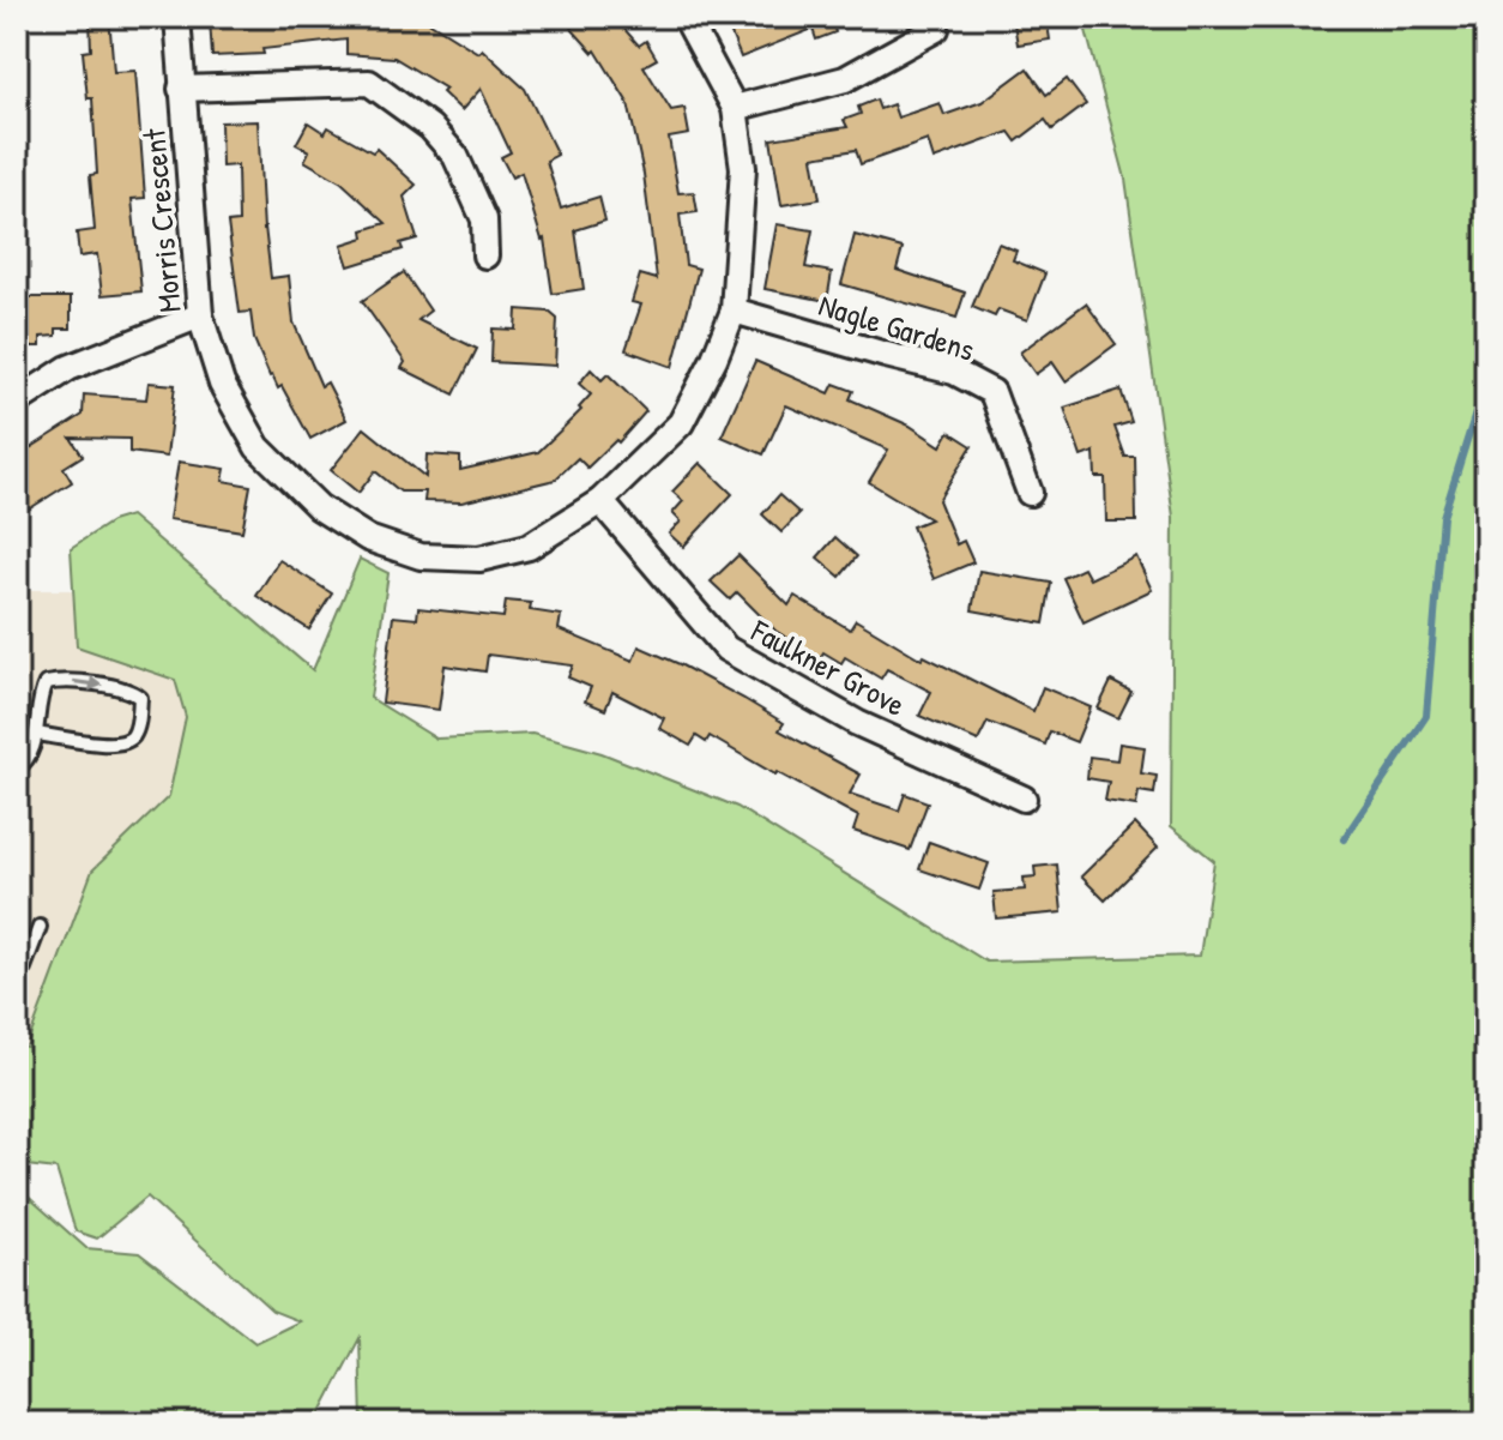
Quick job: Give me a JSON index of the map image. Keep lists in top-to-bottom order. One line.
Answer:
{"streets":{"street":["Morris Crescent","Nagle Gardens","Faulkner Grove"]},"crossings":[["Morris Crescent","Nagle Gardens"],["Morris Crescent","Faulkner Grove"]]}
